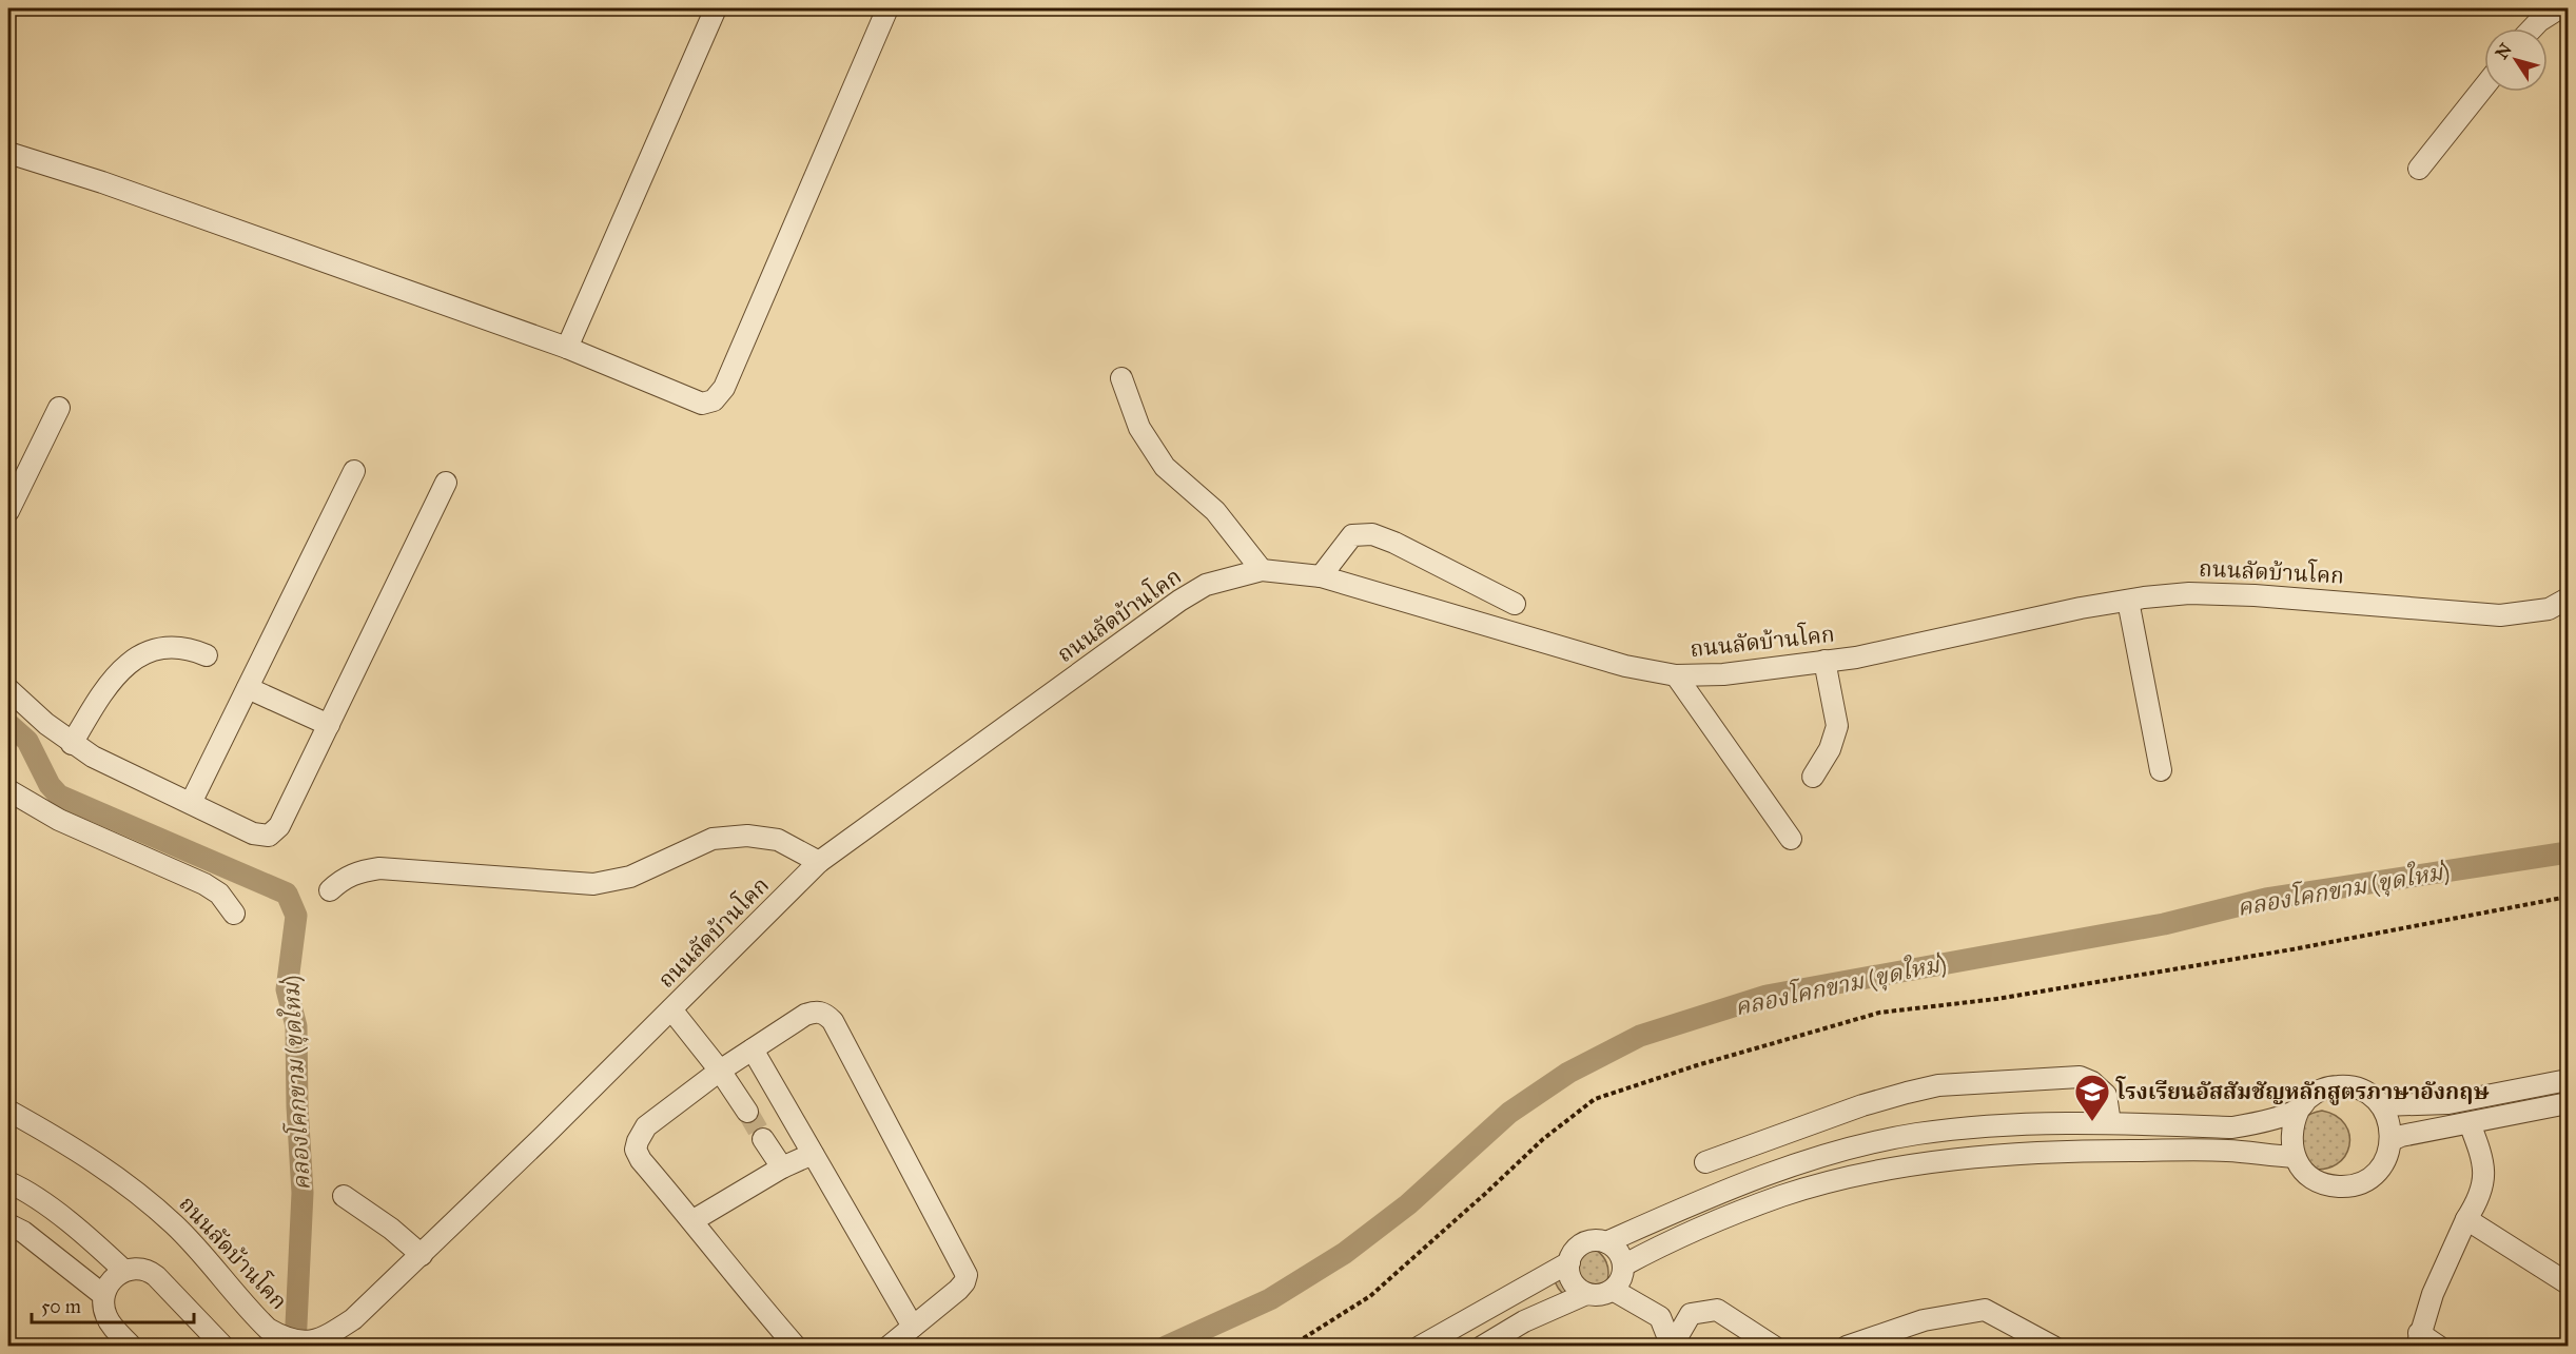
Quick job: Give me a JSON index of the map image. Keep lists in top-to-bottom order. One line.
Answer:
{"streets":{"street":["ถนนลัดบ้านโคก"]},"water":["คลองโคกขาม (ขุดใหม่)"],"places":{"school or university":["โรงเรียนอัสสัมชัญหลักสูตรภาษาอังกฤษ"]},"scale_bar":"50 m","north":"top left"}
